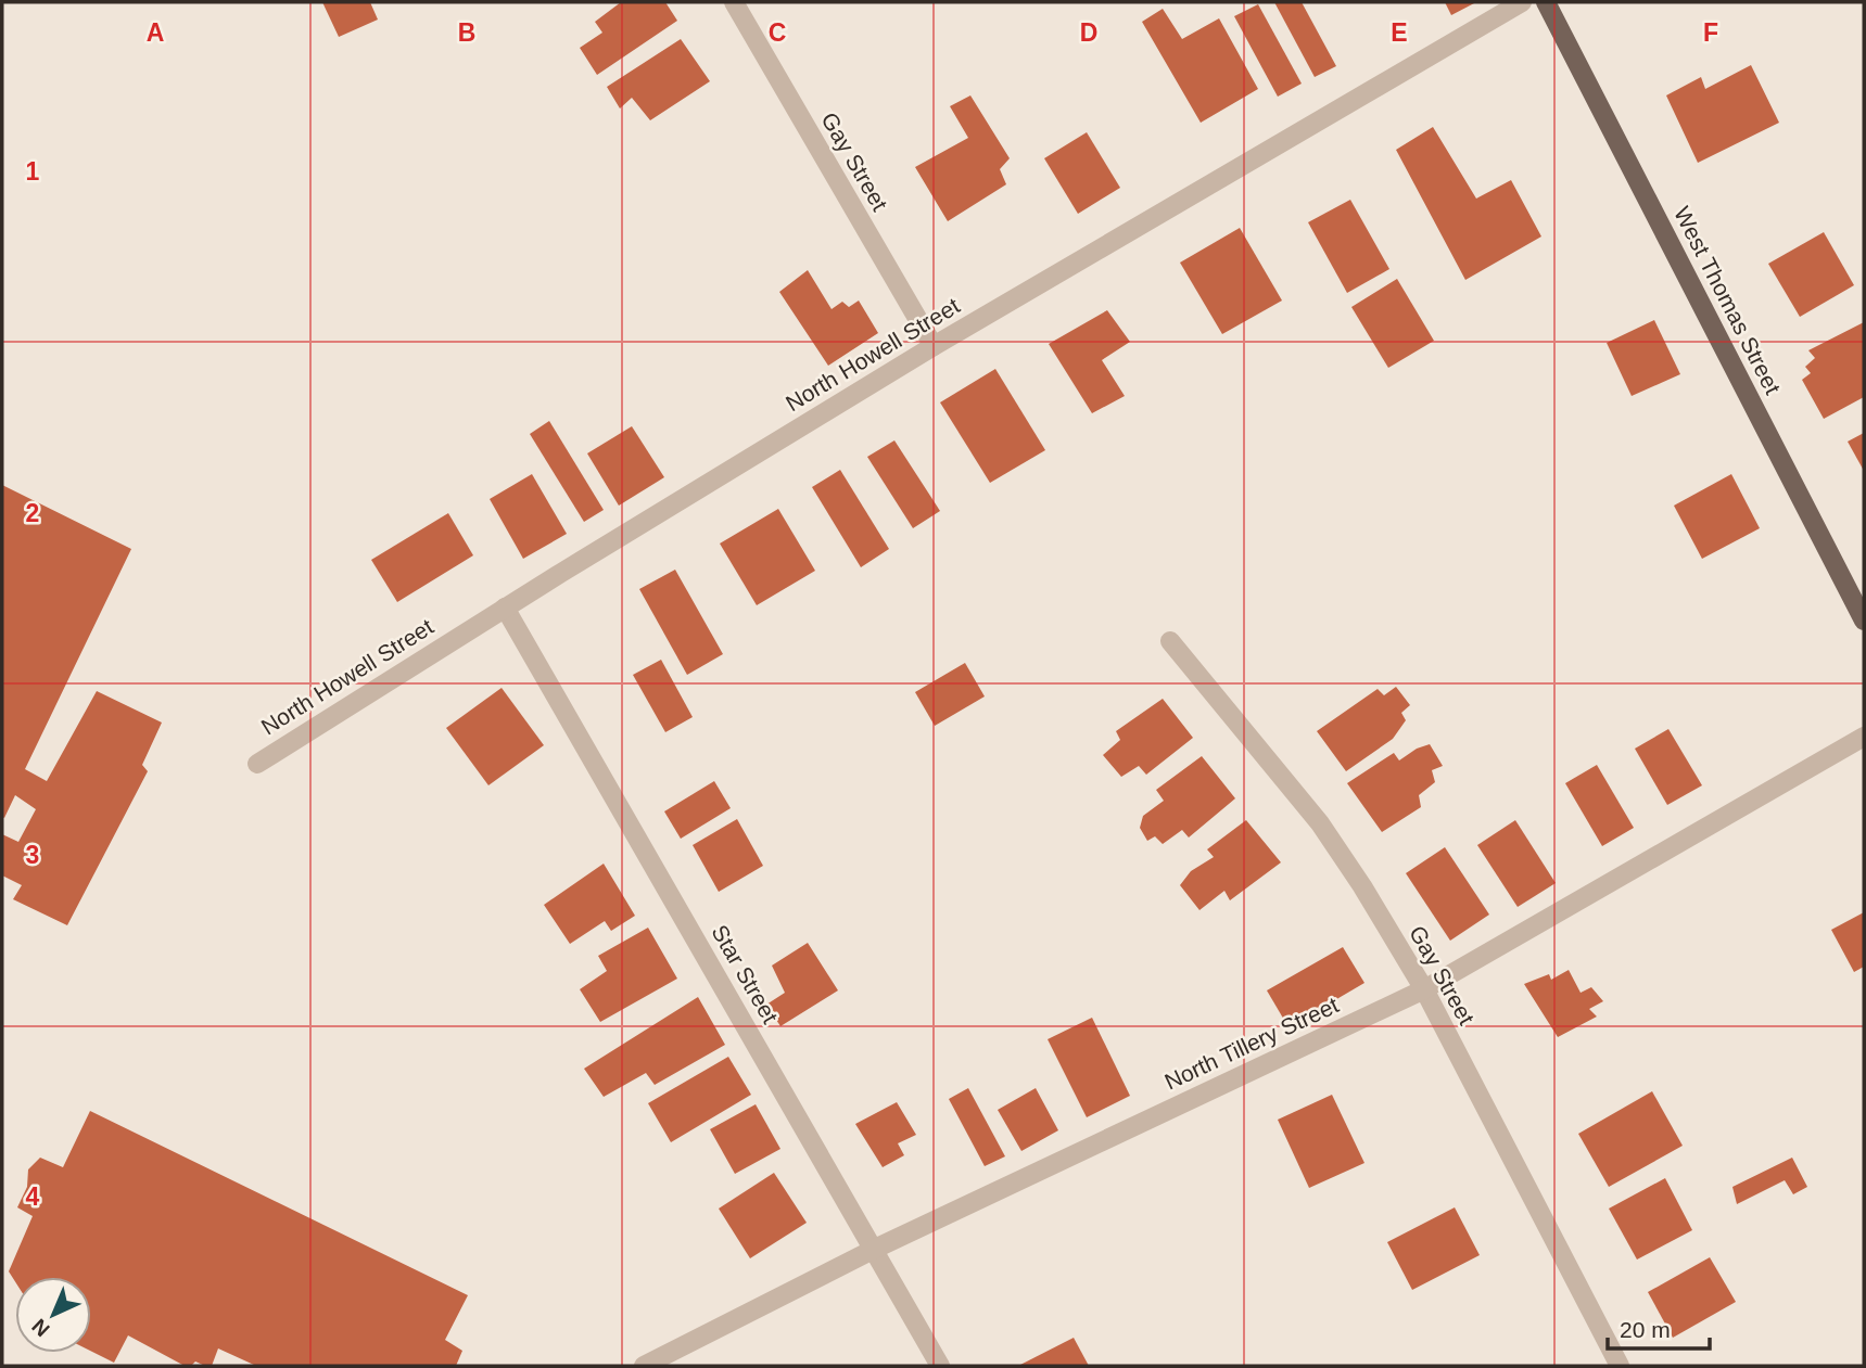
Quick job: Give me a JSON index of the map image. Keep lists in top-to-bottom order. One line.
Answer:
{"streets":{"main road":["West Thomas Street"],"street":["Gay Street","North Howell Street","Star Street","North Tillery Street"]},"crossings":[["Gay Street","North Howell Street"],["Gay Street","North Tillery Street"],["North Howell Street","Star Street"],["Star Street","North Tillery Street"]],"scale_bar":"20 m","north":"bottom left","grid":{"columns":["A","B","C","D","E","F"],"rows":["1","2","3","4"]}}
